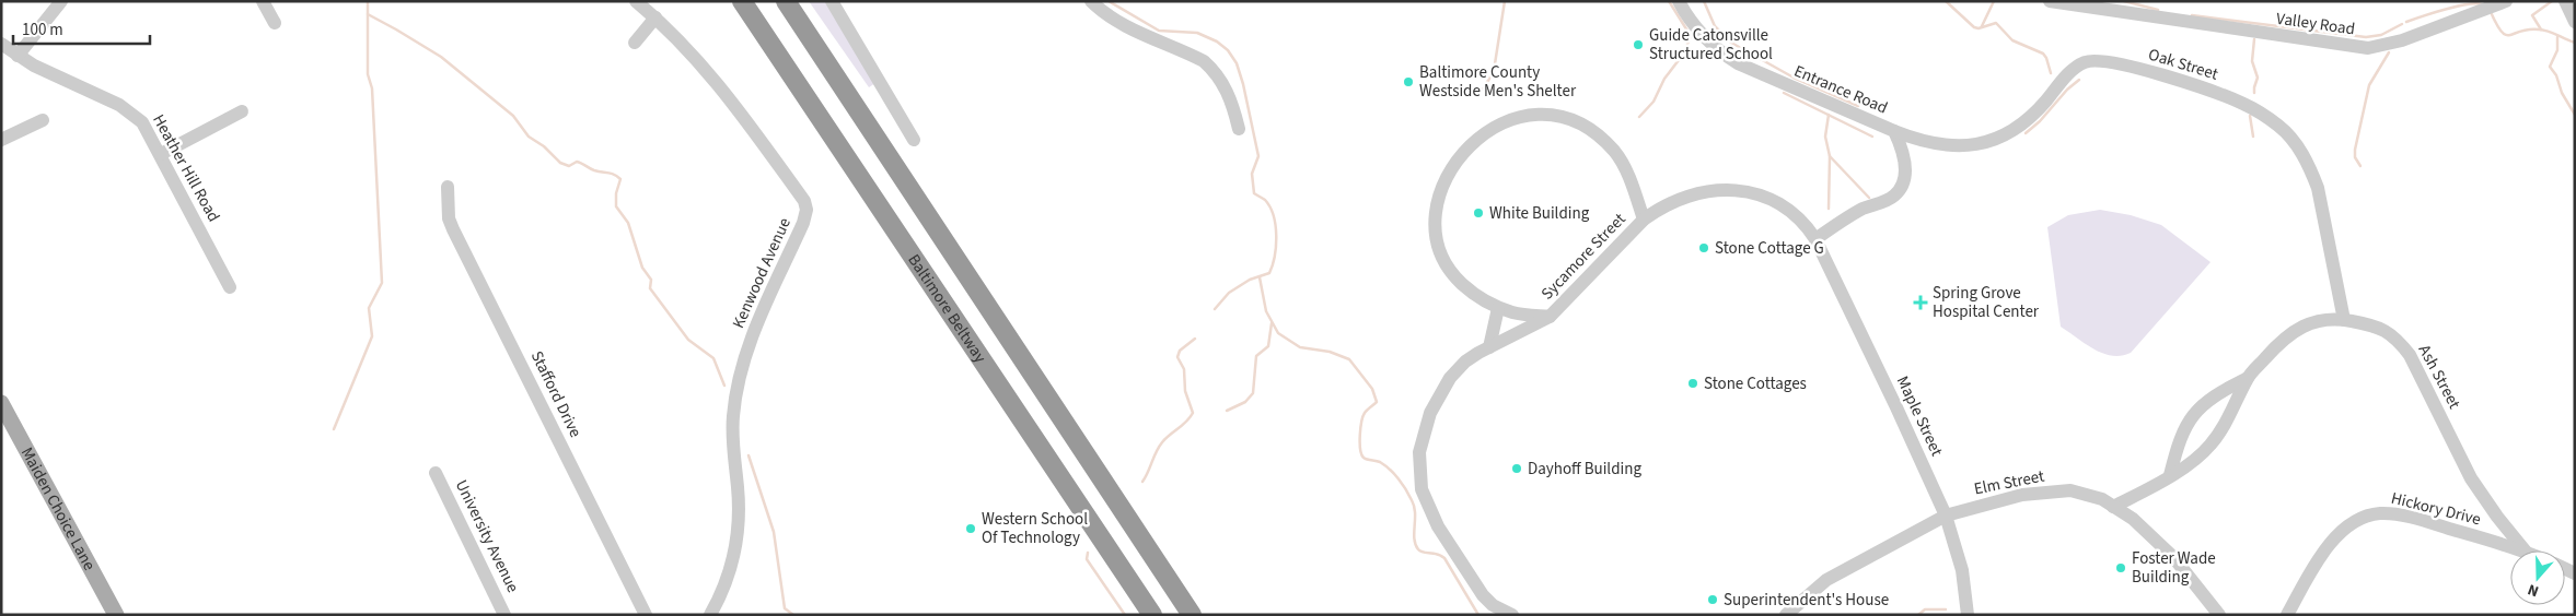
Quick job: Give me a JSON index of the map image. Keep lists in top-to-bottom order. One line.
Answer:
{"streets":{"highway":["Baltimore Beltway"],"main road":["Maiden Choice Lane"],"street":["Valley Road","Oak Street","Entrance Road","Heather Hill Road","Sycamore Street","Kenwood Avenue","Ash Street","Stafford Drive","Maple Street","Elm Street","Hickory Drive","University Avenue"]},"crossings":[["Oak Street","Entrance Road"],["Oak Street","Ash Street"],["Entrance Road","Sycamore Street"],["Entrance Road","Maple Street"],["Sycamore Street","Maple Street"],["Ash Street","Elm Street"],["Ash Street","Hickory Drive"],["Maple Street","Elm Street"]],"places":{"other":["Guide Catonsville Structured School","Baltimore County Westside Men's Shelter","White Building","Stone Cottage G","Stone Cottages","Dayhoff Building","Western School Of Technology","Foster Wade Building","Superintendent's House"],"health":["Spring Grove Hospital Center"]},"scale_bar":"100 m","north":"bottom"}
